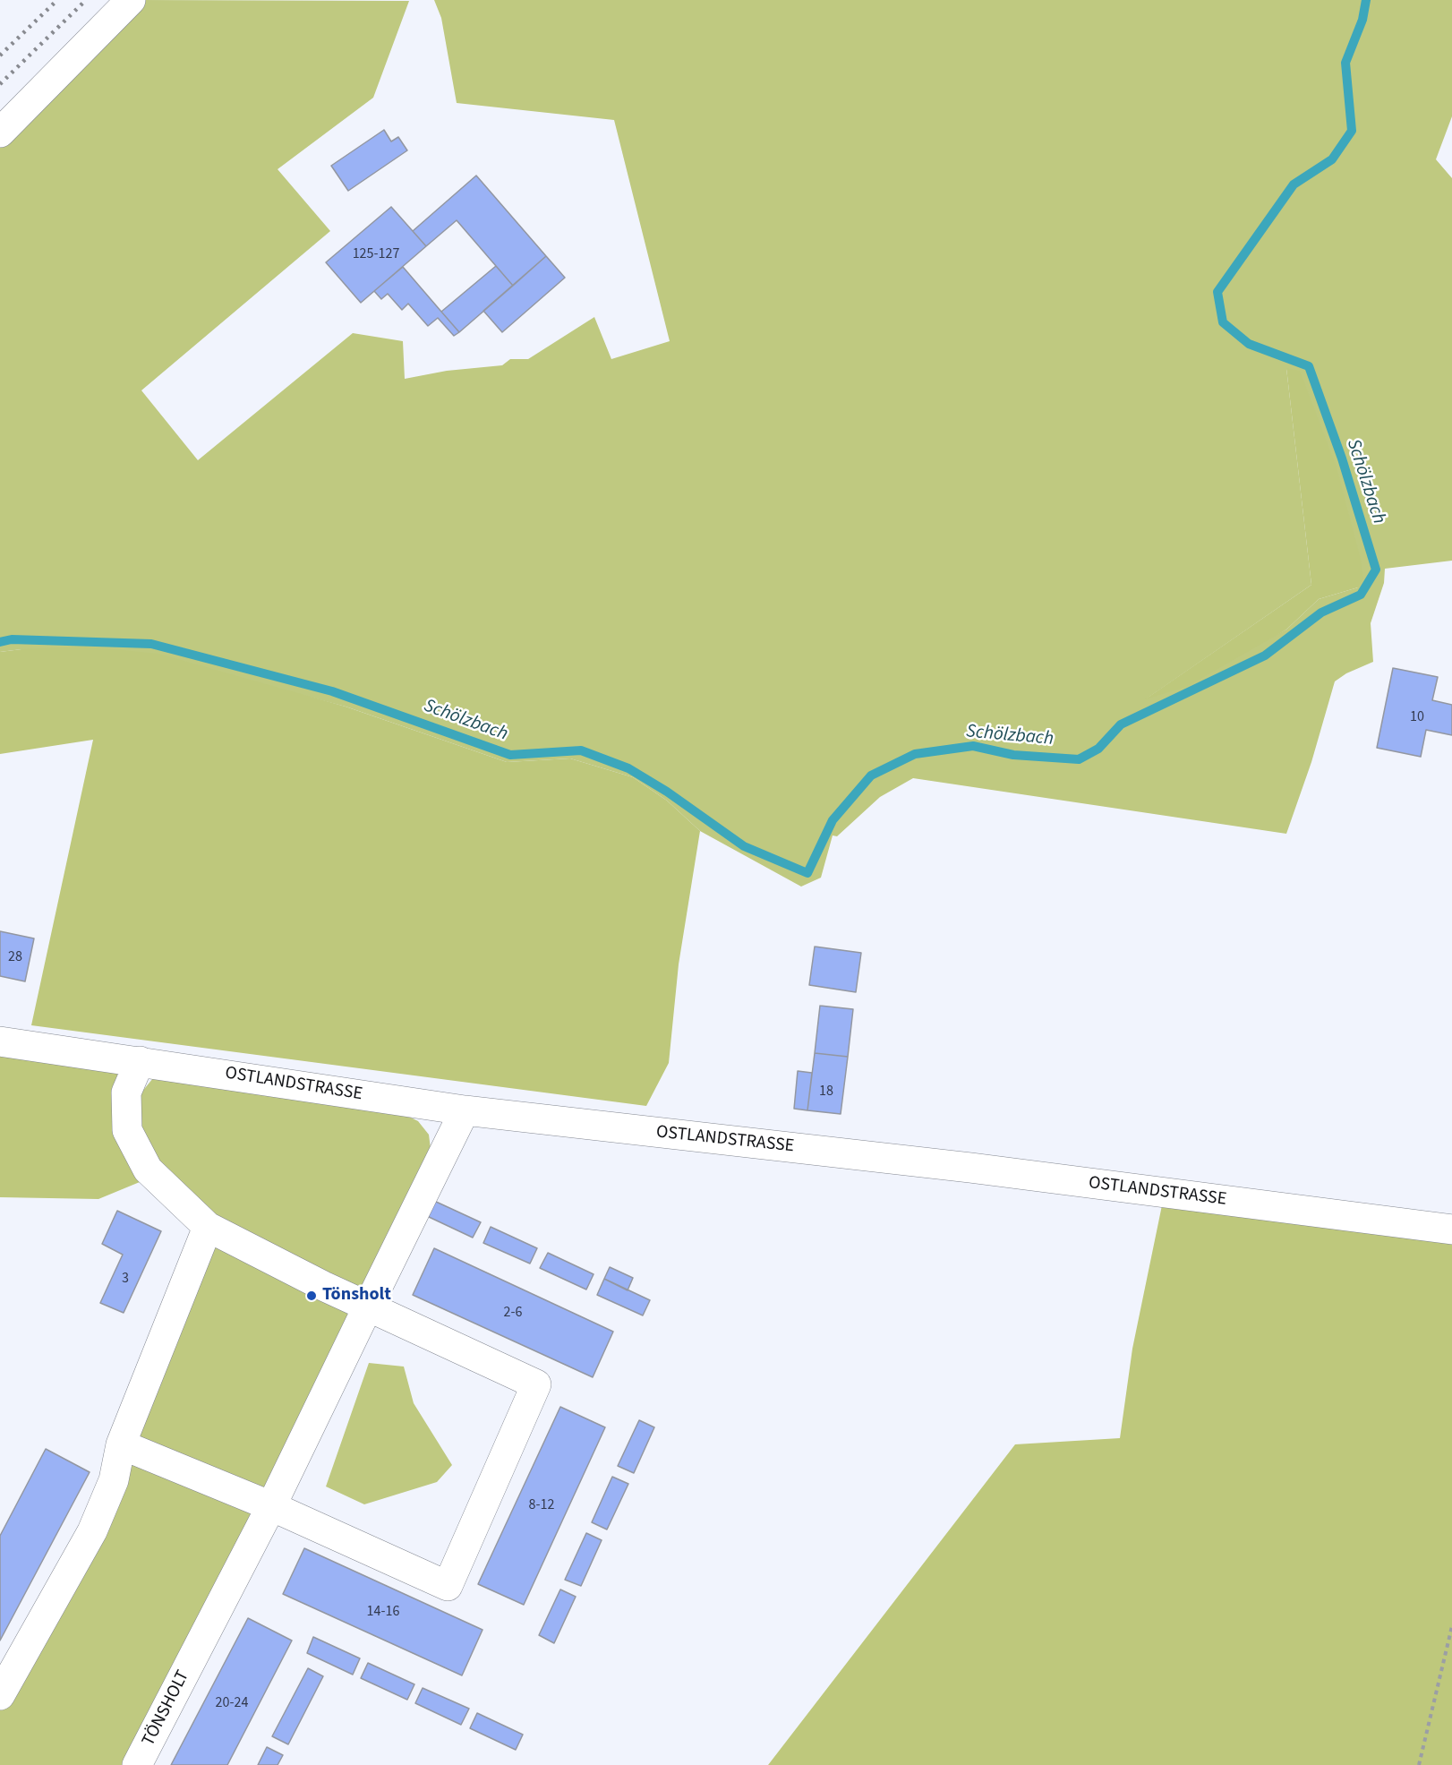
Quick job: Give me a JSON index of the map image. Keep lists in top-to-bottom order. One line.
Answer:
{"streets":{"street":["OSTLANDSTRASSE","TÖNSHOLT"]},"crossings":[["OSTLANDSTRASSE","TÖNSHOLT"]],"water":["Schölzbach"],"places":["Tönsholt"],"house_numbers":["125-127","10","28","18","3","2-6","8-12","14-16","20-24"]}
